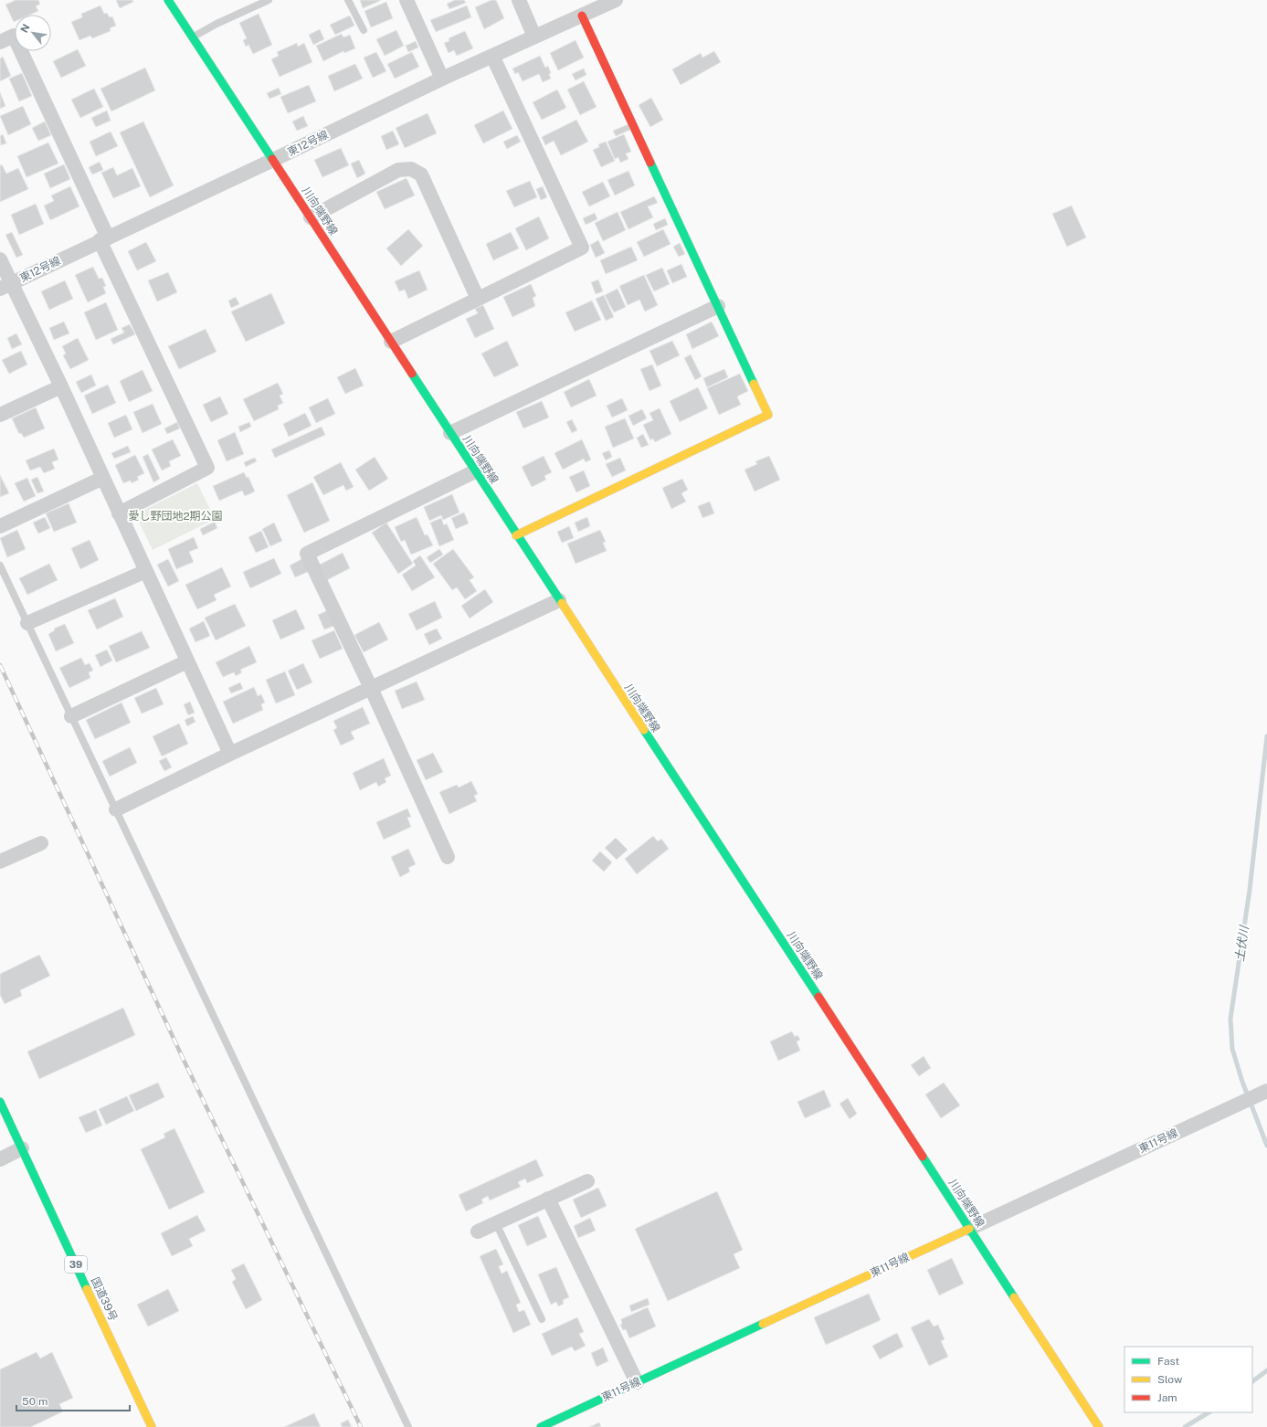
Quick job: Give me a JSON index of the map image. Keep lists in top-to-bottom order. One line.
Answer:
{"streets":{"main road":["川向端野線","東11号線","39","国道39号"],"street":["東12号線"]},"crossings":[["東12号線","川向端野線"],["川向端野線","東11号線"]],"water":["土伏川"],"parks":["愛し野団地2期公園"],"legend":["Fast","Slow","Jam"],"scale_bar":"50 m","north":"top left"}
